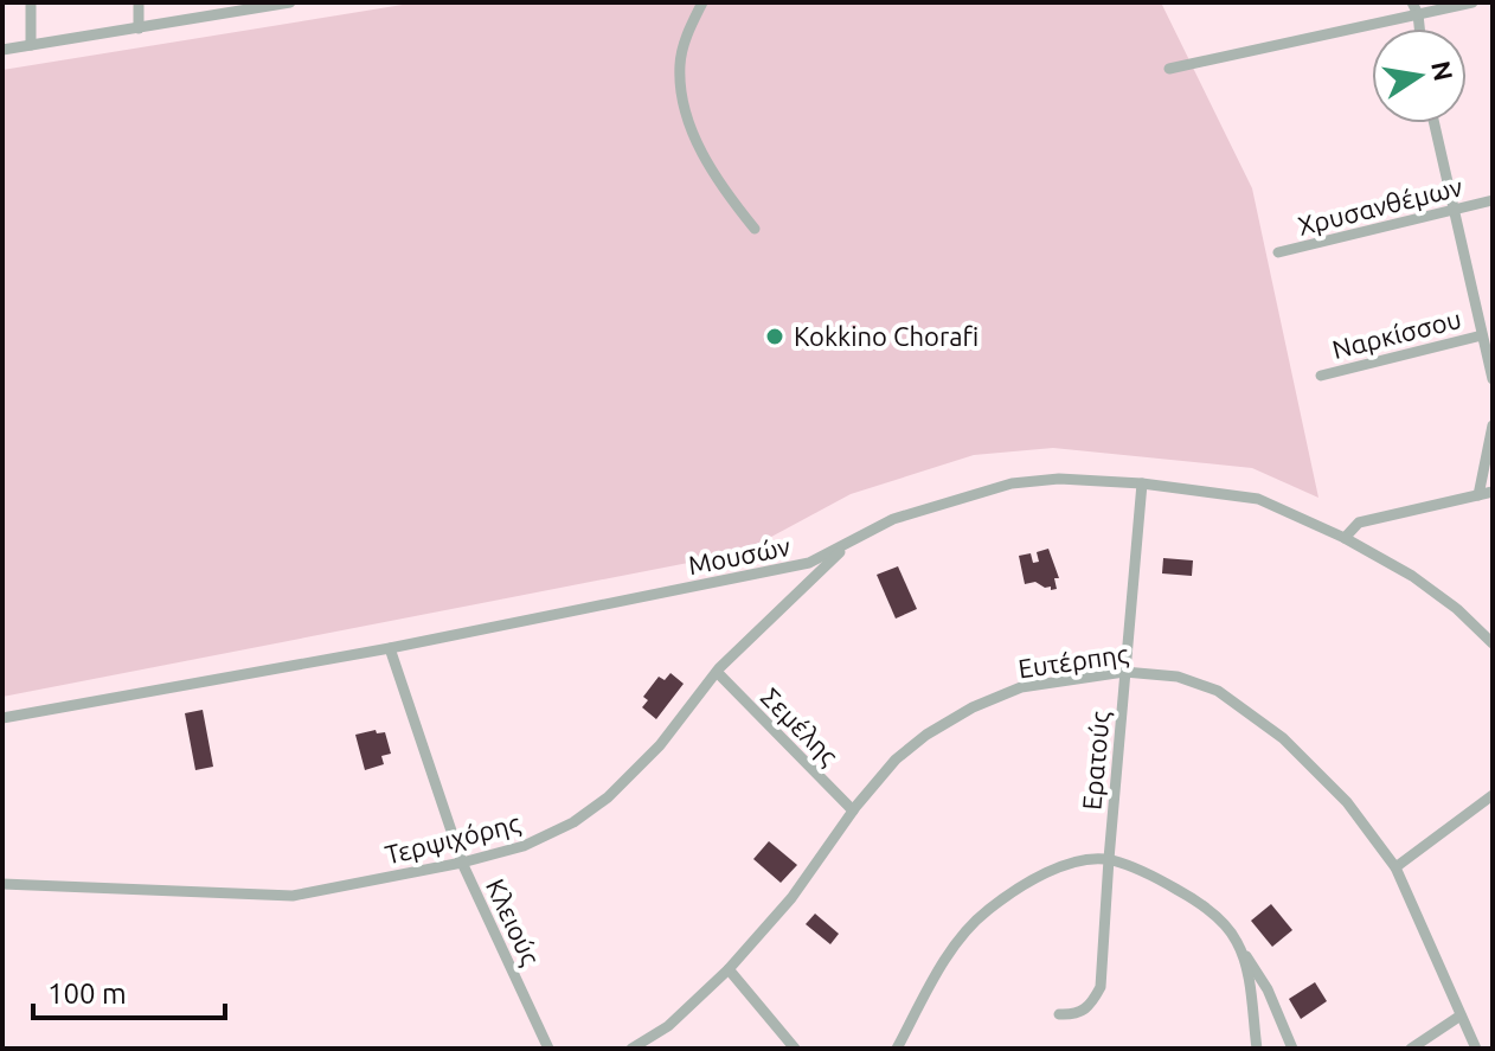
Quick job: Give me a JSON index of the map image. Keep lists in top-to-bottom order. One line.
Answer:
{"streets":{"street":["Χρυσανθέμων","Ναρκίσσου","Μουσών","Ευτέρπης","Σεμέλης","Ερατούς","Τερψιχόρης","Κλειούς"]},"crossings":[["Μουσών","Ερατούς"],["Μουσών","Τερψιχόρης"],["Μουσών","Κλειούς"],["Ευτέρπης","Σεμέλης"],["Ευτέρπης","Ερατούς"],["Σεμέλης","Τερψιχόρης"],["Τερψιχόρης","Κλειούς"]],"places":["Kokkino Chorafi"],"scale_bar":"100 m","north":"right"}
